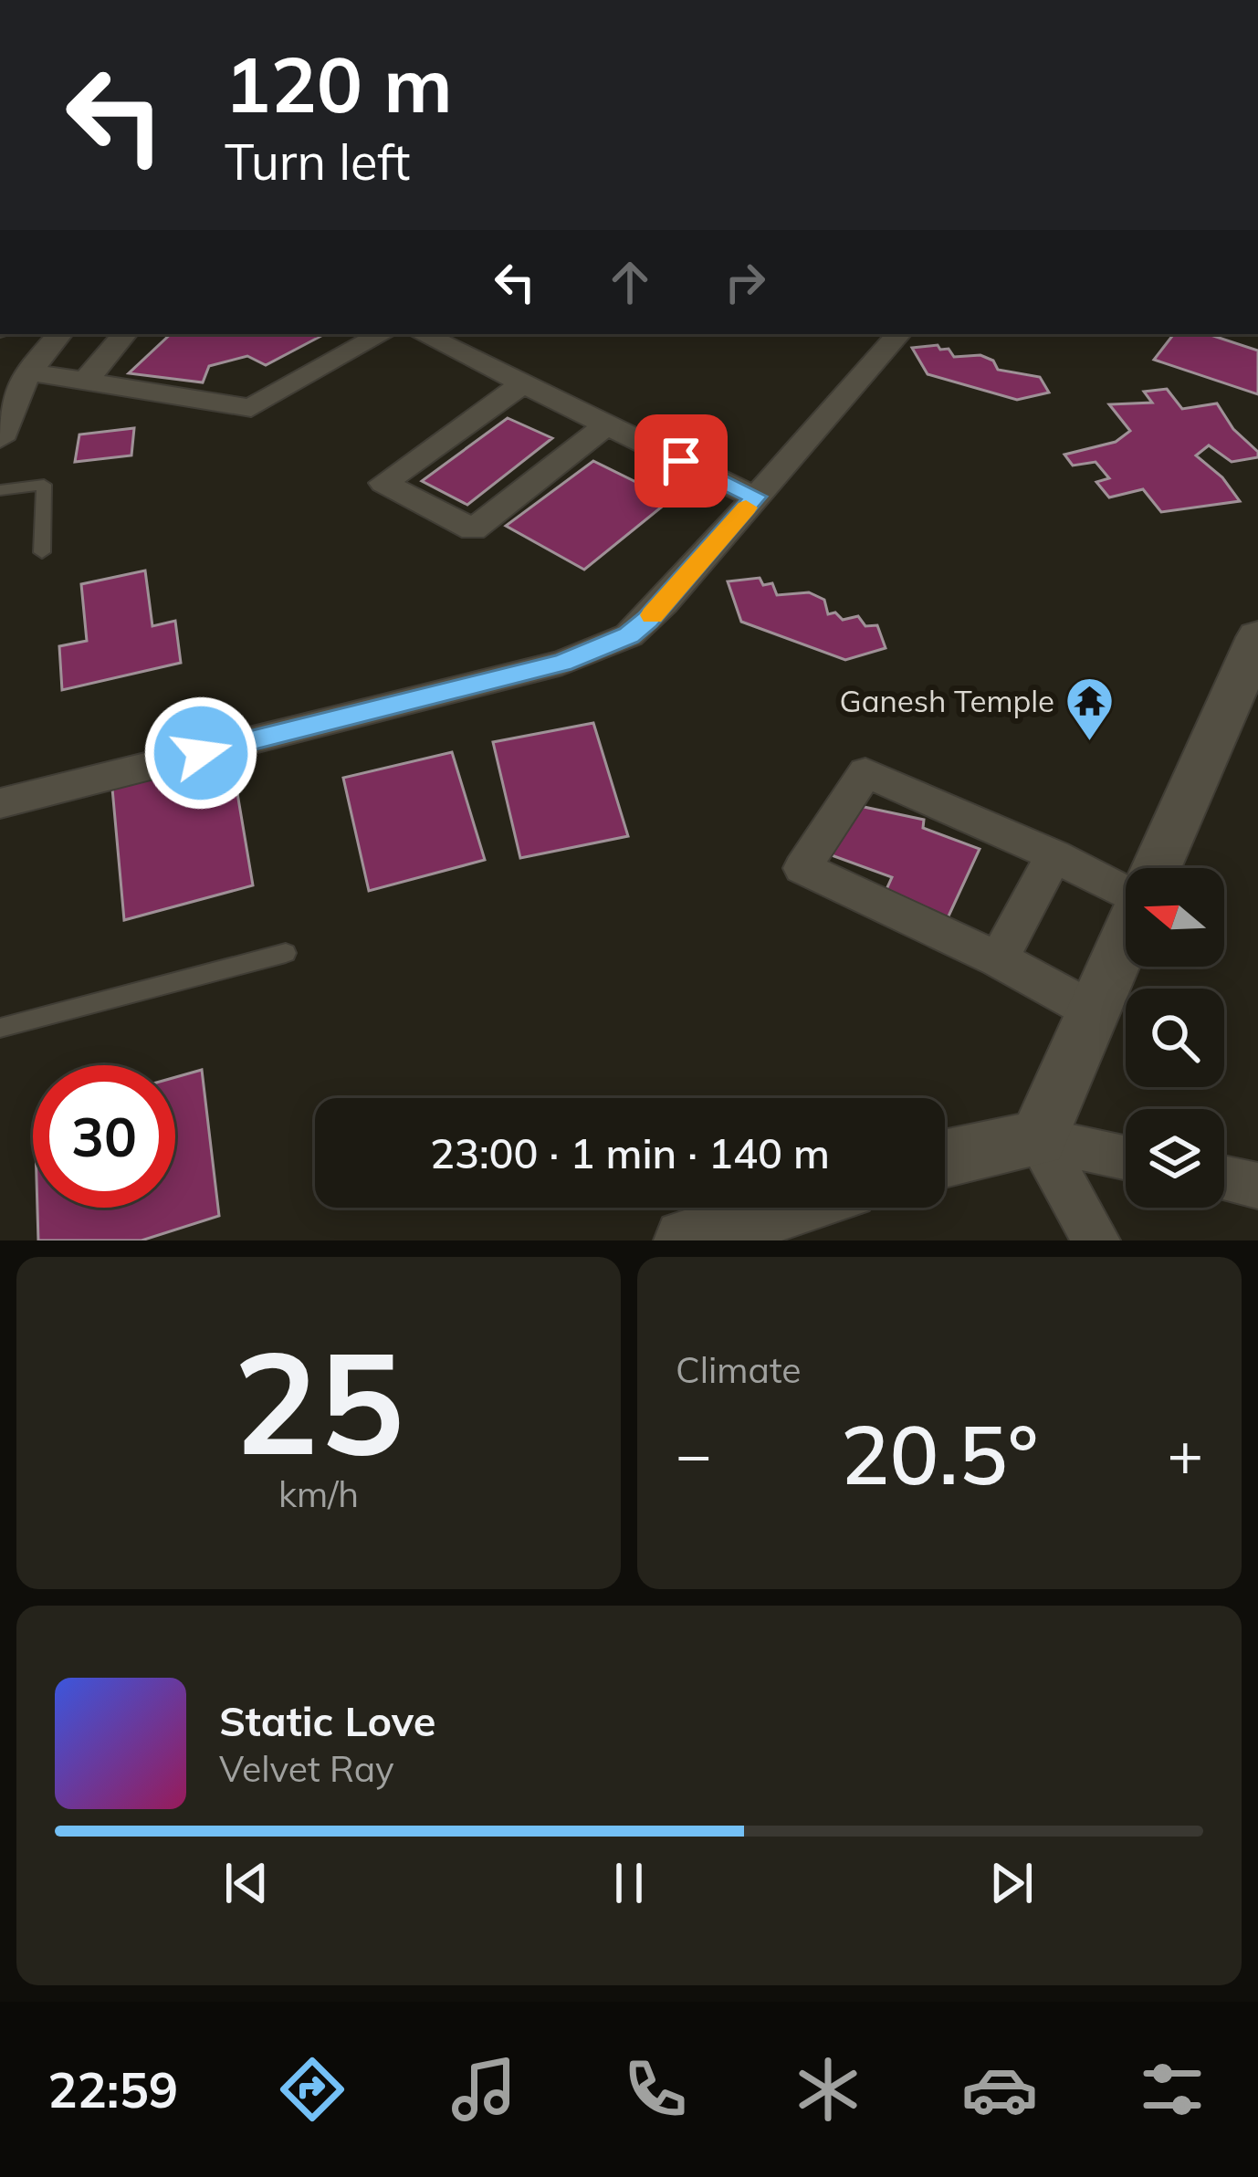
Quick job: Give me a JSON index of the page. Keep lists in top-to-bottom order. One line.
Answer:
{"places":{"temple":["Ganesh Temple"]},"north":"left","page":{"turn":["120 m","Turn left"],"limit":"30","trip":"23:00 · 1 min · 140 m","tile":[["25","km/h"],"Climate"],"heat":["−","20.5°","+"],"song":["Static Love","Velvet Ray"],"tabs":"22:59"}}
